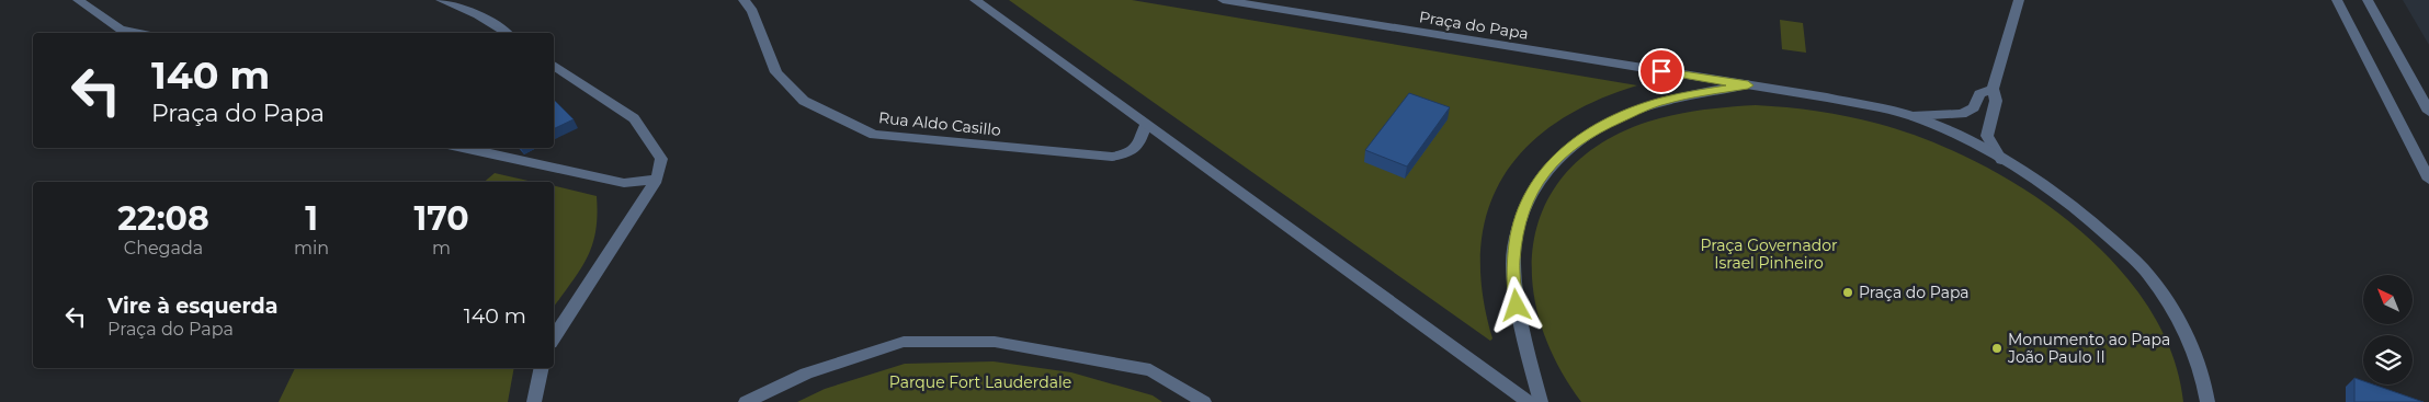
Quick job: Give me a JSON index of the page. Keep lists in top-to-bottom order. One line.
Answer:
{"streets":{"street":["Praça do Papa","Rua Aldo Casillo"]},"parks":["Praça Governador Israel Pinheiro","Parque Fort Lauderdale"],"places":["Praça do Papa","Monumento ao Papa João Paulo II"],"north":"top left","page":{"turn":["140 m","Praça do Papa"],"eta":["22:08","Chegada","1","min","170","m"],"list":[{"name":"Vire à esquerda","note":"Praça do Papa","value":"140 m"}]}}
